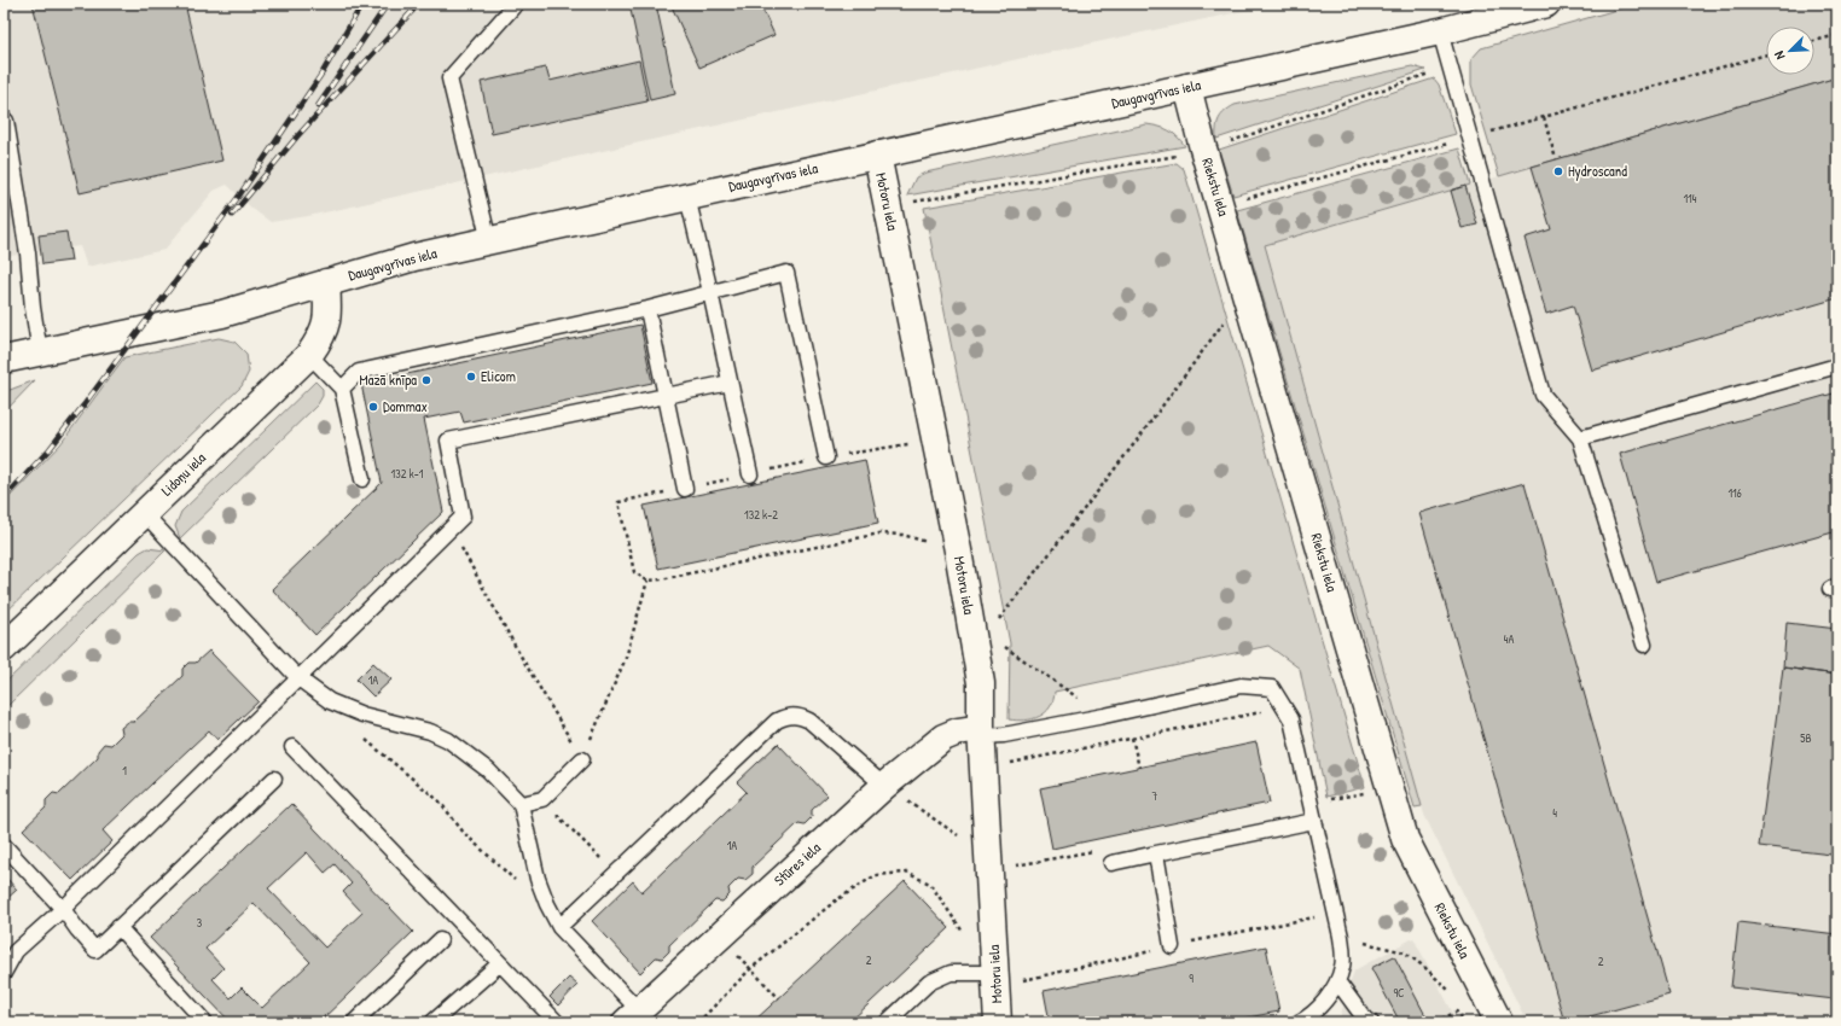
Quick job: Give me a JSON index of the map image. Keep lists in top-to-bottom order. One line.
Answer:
{"streets":{"street":["Daugavgrīvas iela","Riekstu iela","Motoru iela","Lidoņu iela","Stūres iela"]},"crossings":[["Daugavgrīvas iela","Riekstu iela"],["Daugavgrīvas iela","Motoru iela"],["Daugavgrīvas iela","Lidoņu iela"],["Motoru iela","Stūres iela"]],"places":["Hydroscand","Elicom","Mazā knīpa","Dommax"],"house_numbers":["114","132 k-1","116","132 k-2","4A","1A","5B","1","7","4","1A","3","2","2","9","9C"],"north":"bottom left"}
